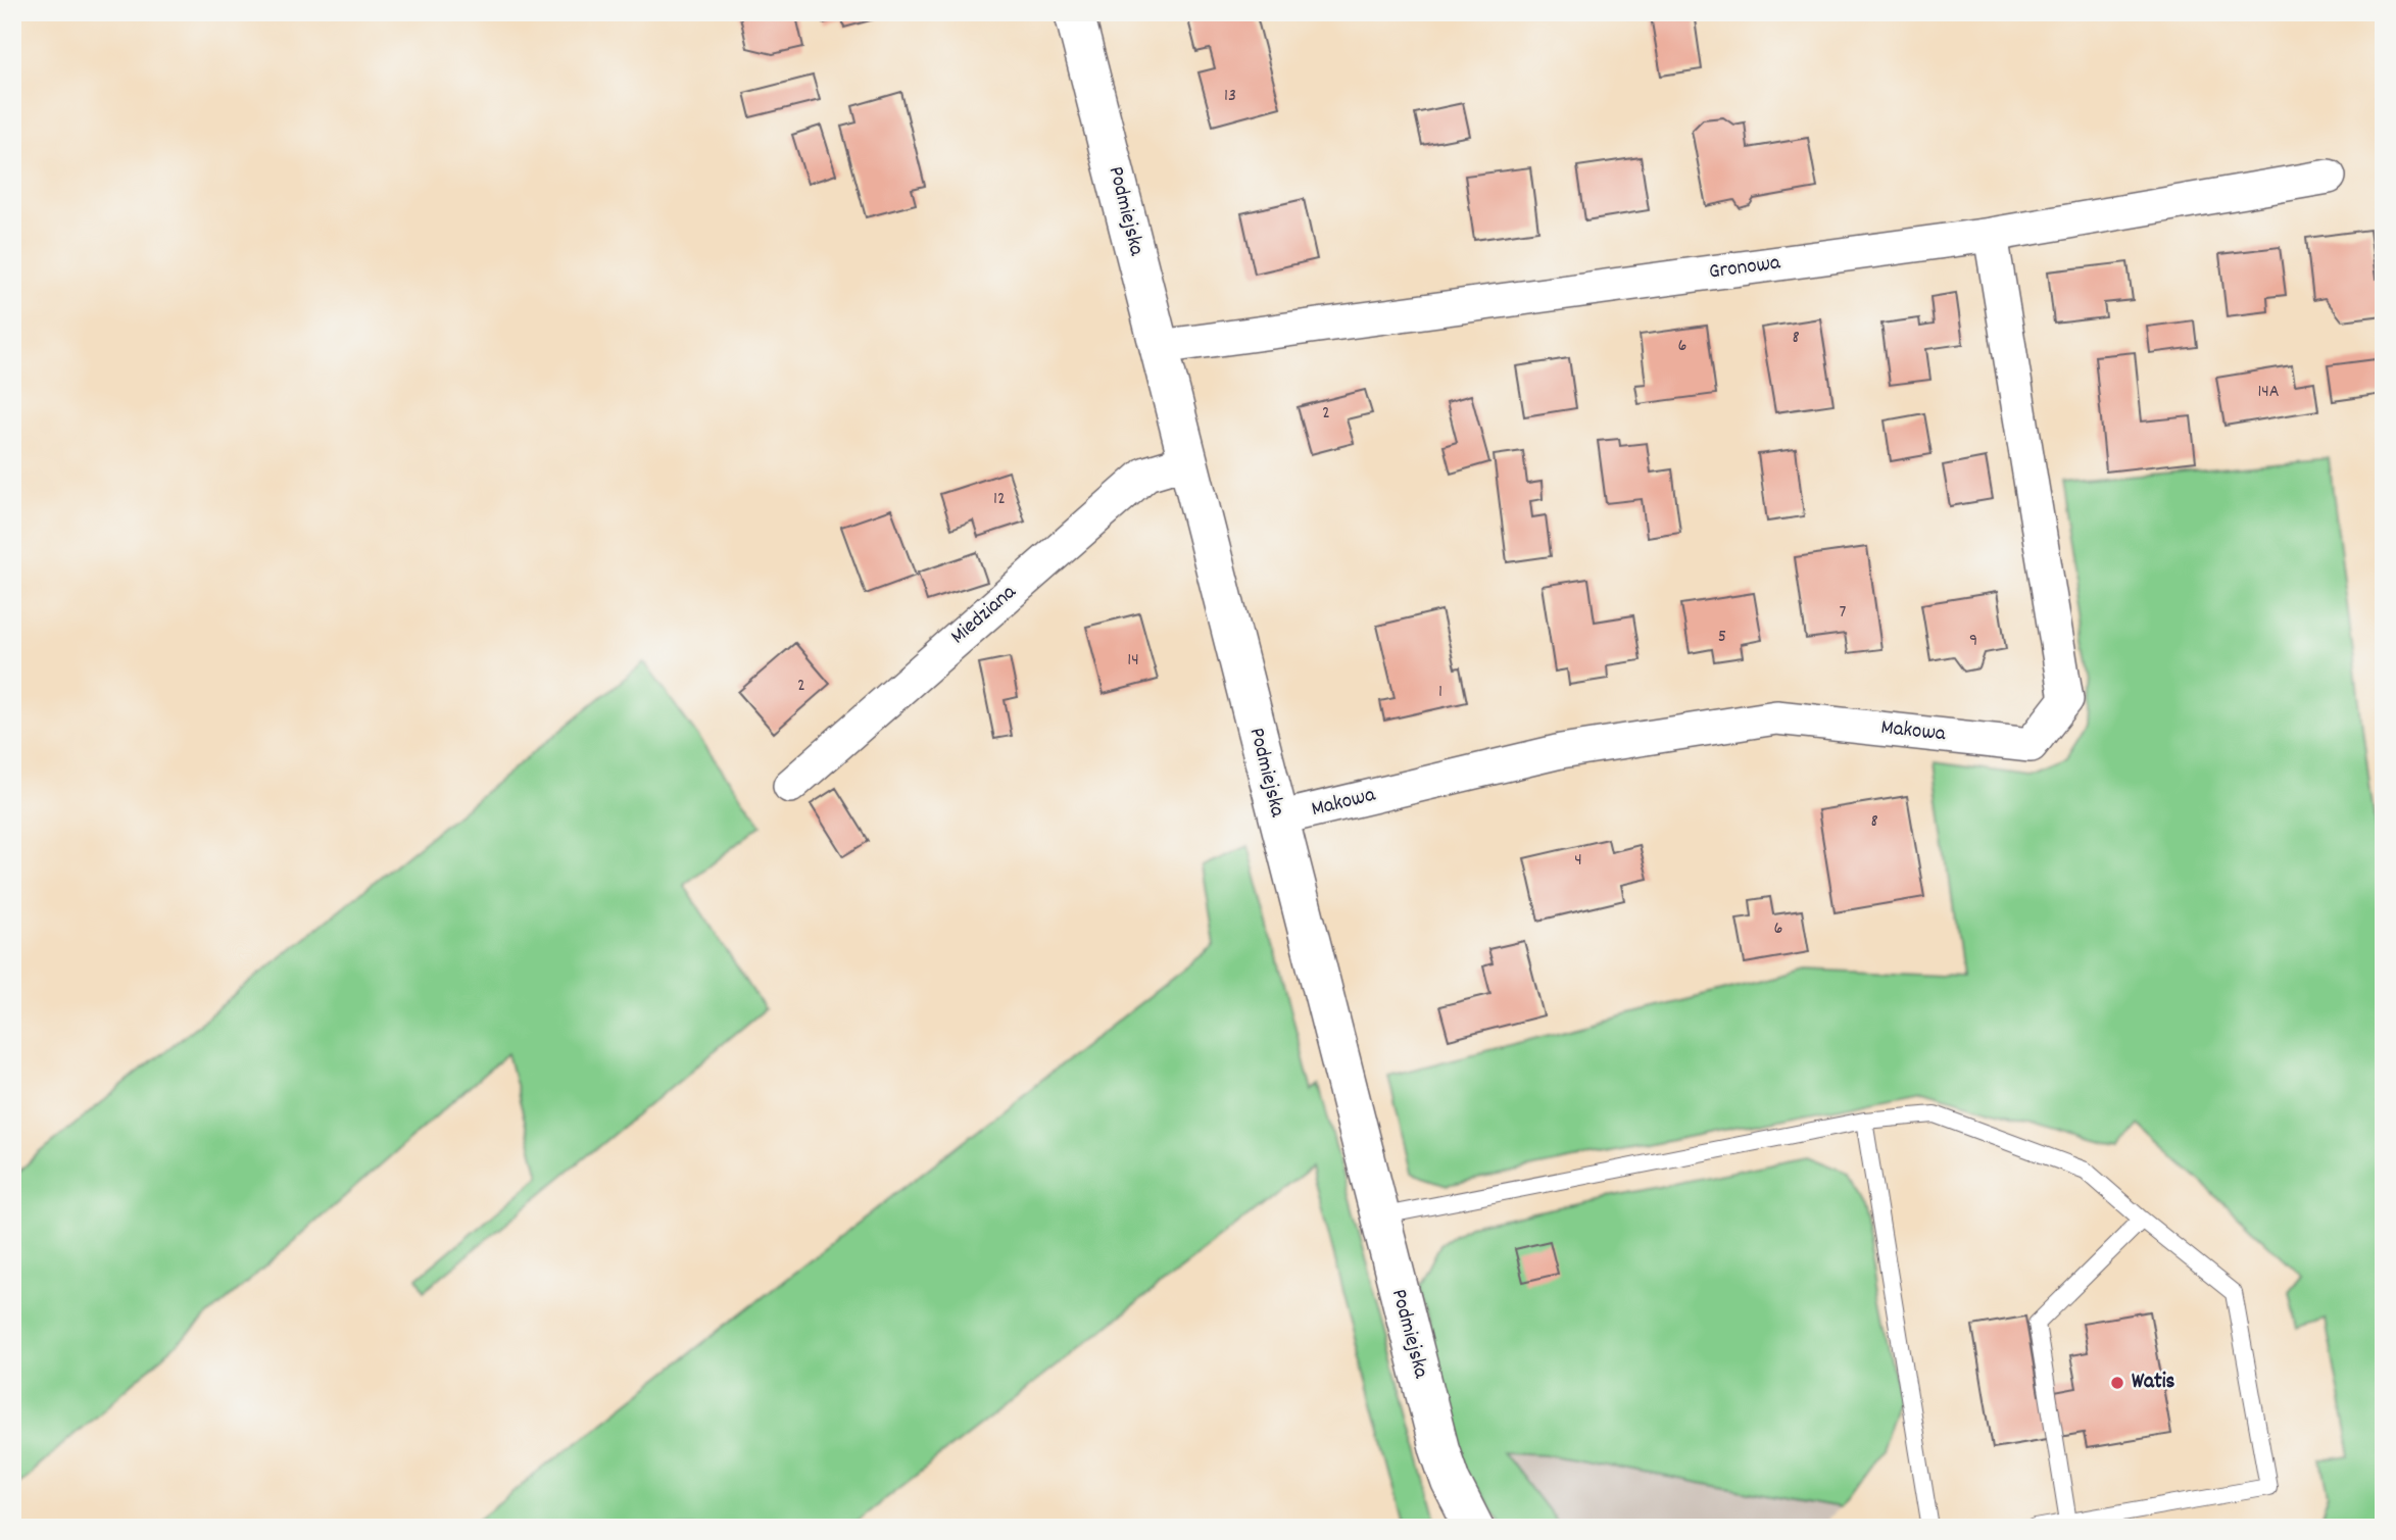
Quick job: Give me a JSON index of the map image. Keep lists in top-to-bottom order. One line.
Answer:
{"streets":{"street":["Podmiejska","Gronowa","Miedziana","Makowa"]},"crossings":[["Podmiejska","Gronowa"],["Podmiejska","Miedziana"],["Podmiejska","Makowa"],["Gronowa","Makowa"]],"places":["Watis"],"house_numbers":["13","8","6","14A","2","12","7","5","9","14","2","1","8","4","6"]}
